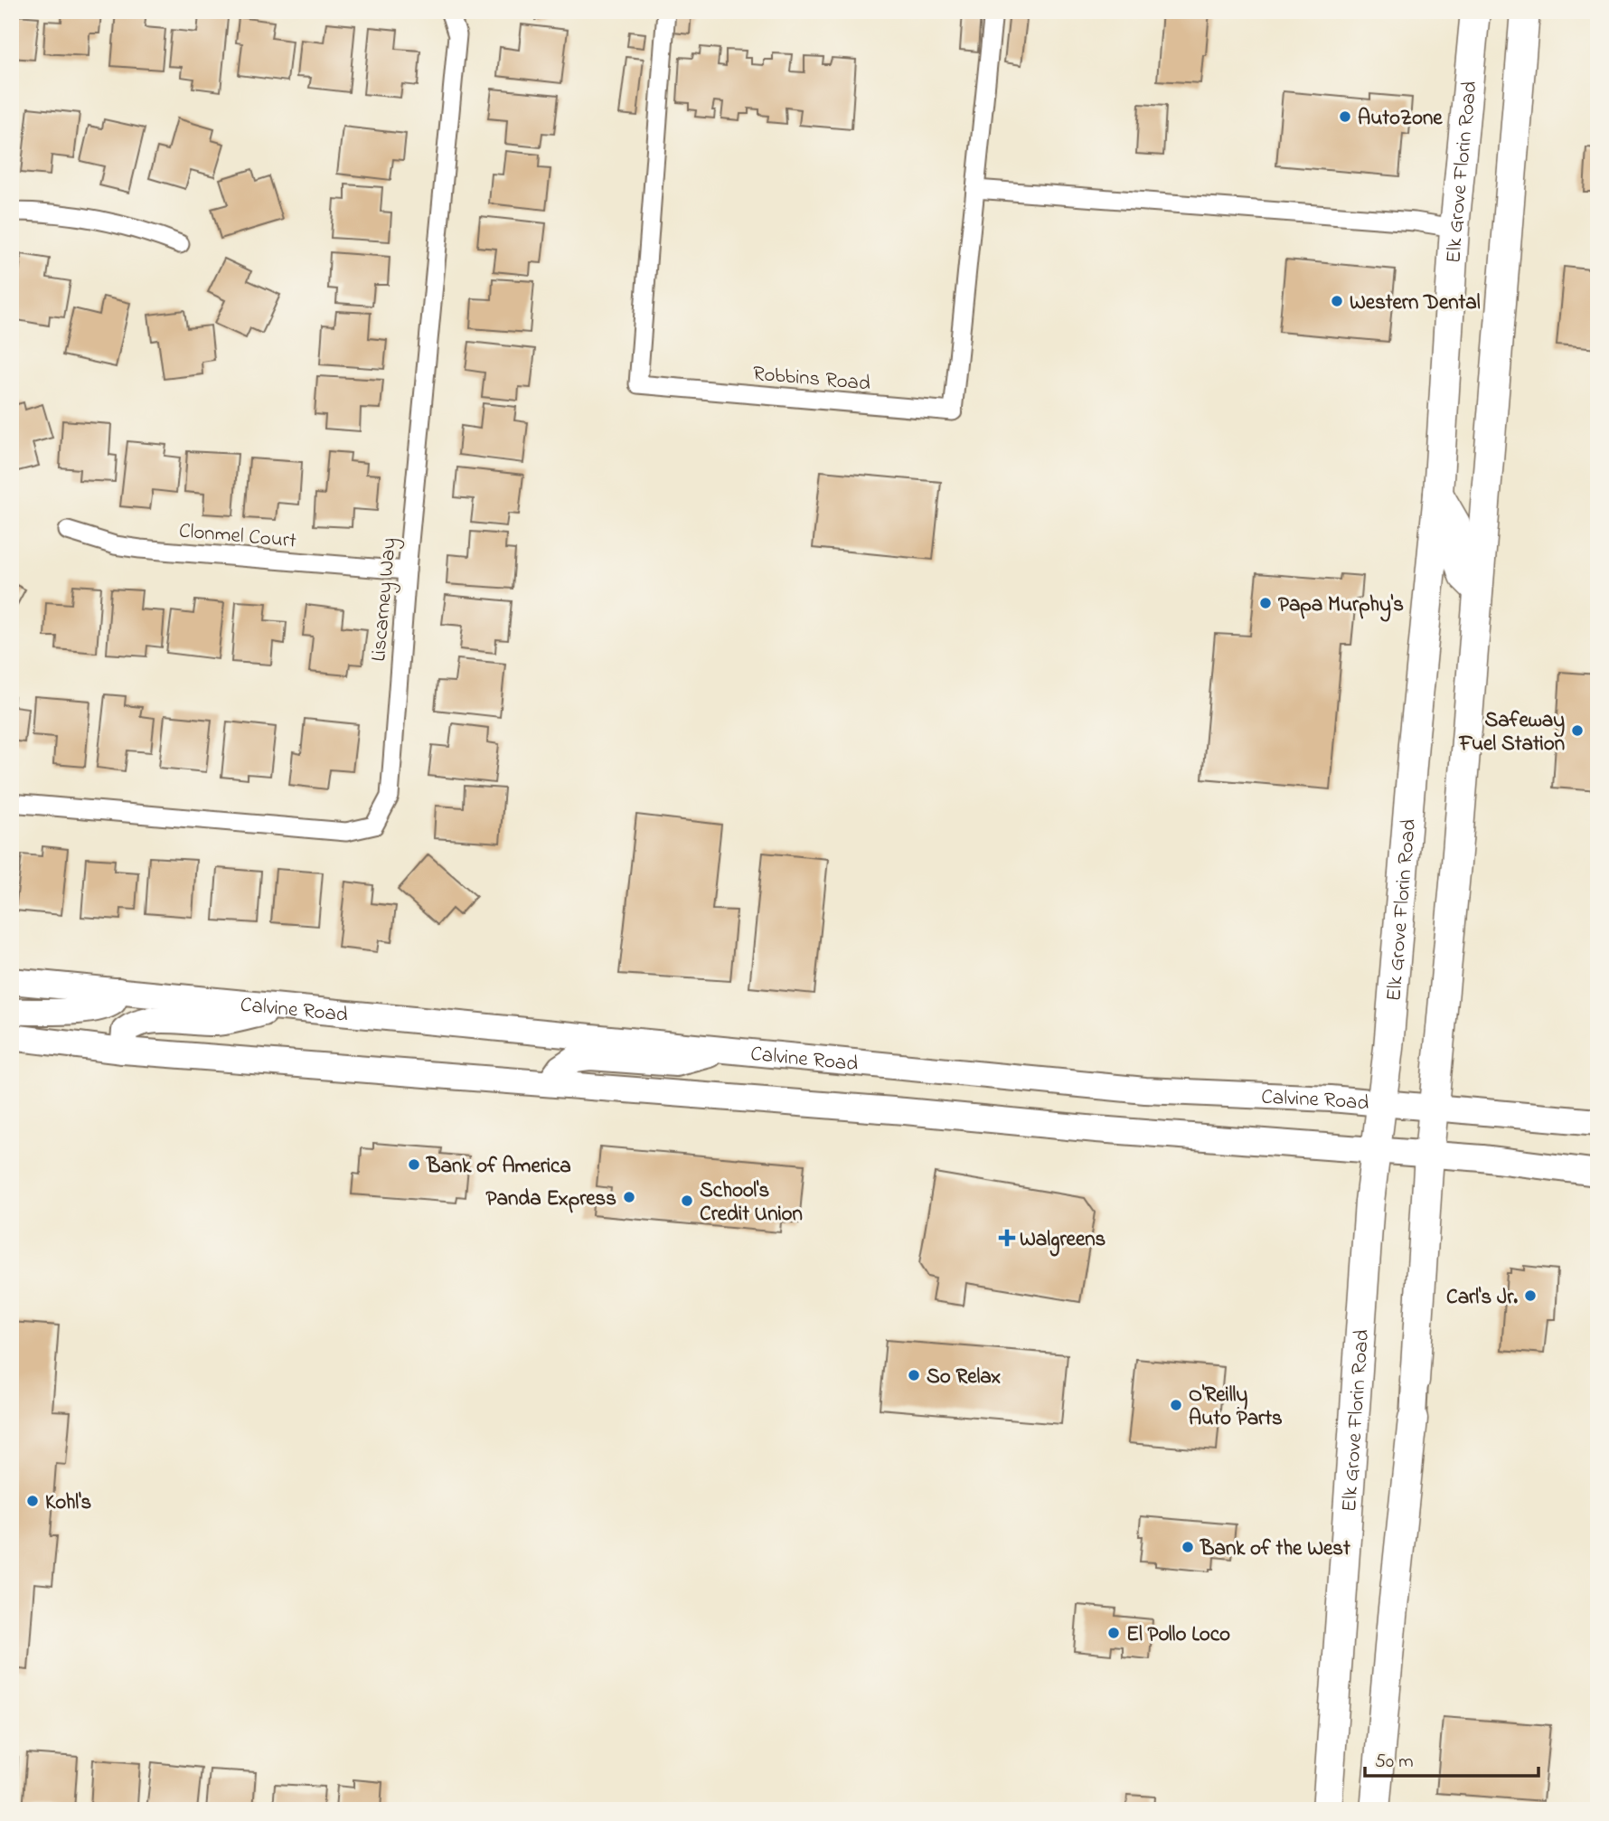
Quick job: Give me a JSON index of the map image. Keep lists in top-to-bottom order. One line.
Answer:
{"streets":{"main road":["Elk Grove Florin Road","Calvine Road"],"street":["Robbins Road","Clonmel Court","Liscarney Way"]},"crossings":[["Elk Grove Florin Road","Calvine Road"],["Clonmel Court","Liscarney Way"]],"places":{"other":["AutoZone","Western Dental","Papa Murphy's","Safeway Fuel Station","Bank of America","Panda Express","School's Credit Union","Carl's Jr.","So Relax","O'Reilly Auto Parts","Kohl's","Bank of the West","El Pollo Loco"],"health":["Walgreens"]},"scale_bar":"50 m"}
